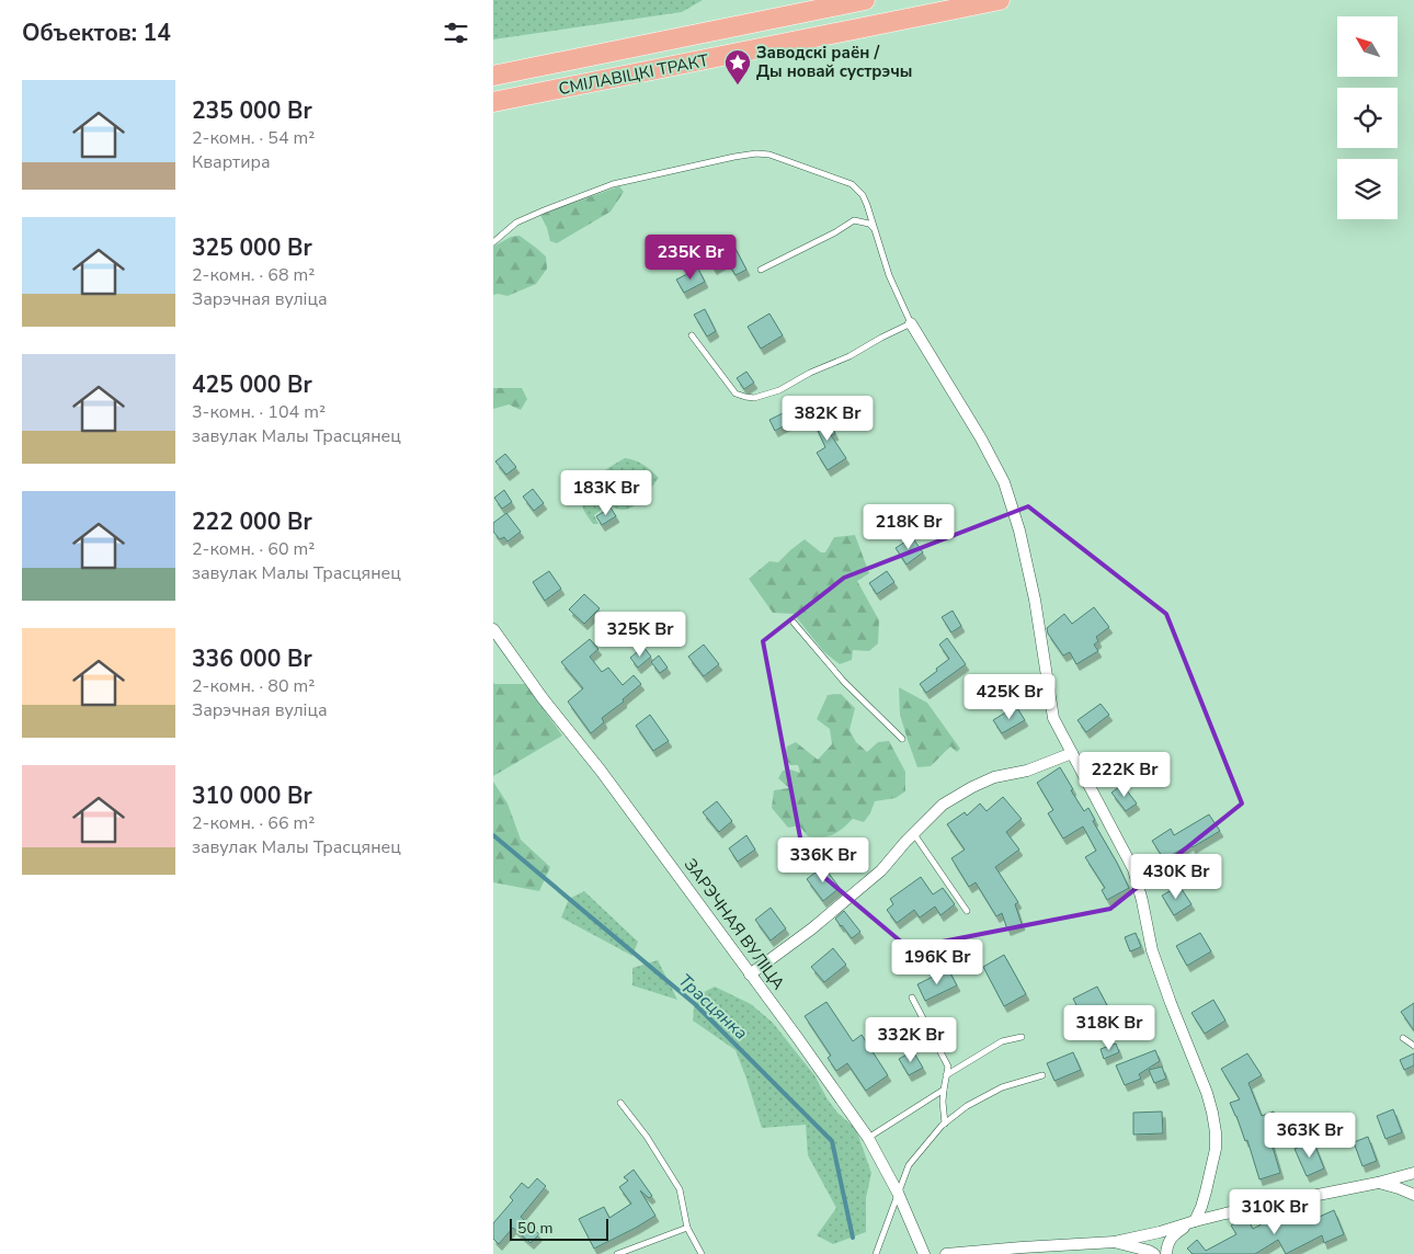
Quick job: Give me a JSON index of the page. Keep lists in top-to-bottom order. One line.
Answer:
{"streets":{"highway":["СМІЛАВІЦКІ ТРАКТ"],"street":["ЗАРЭЧНАЯ ВУЛІЦА"]},"water":["Трасцянка"],"places":{"place":["Заводскі раён / Ды новай сустрэчы"]},"scale_bar":"50 m","north":"top left","page":{"heading":"Объектов: 14","list":[{"name":"235 000 Br","note":"2-комн. · 54 m² · Квартира"},{"name":"325 000 Br","note":"2-комн. · 68 m² · Зарэчная вуліца"},{"name":"425 000 Br","note":"3-комн. · 104 m² · завулак Малы Трасцянец"},{"name":"222 000 Br","note":"2-комн. · 60 m² · завулак Малы Трасцянец"},{"name":"336 000 Br","note":"2-комн. · 80 m² · Зарэчная вуліца"},{"name":"310 000 Br","note":"2-комн. · 66 m² · завулак Малы Трасцянец"}],"price":["235K Br","382K Br","183K Br","218K Br","325K Br","425K Br","222K Br","336K Br","430K Br","196K Br","318K Br","332K Br","363K Br","310K Br"],"scale":"50 m"}}
